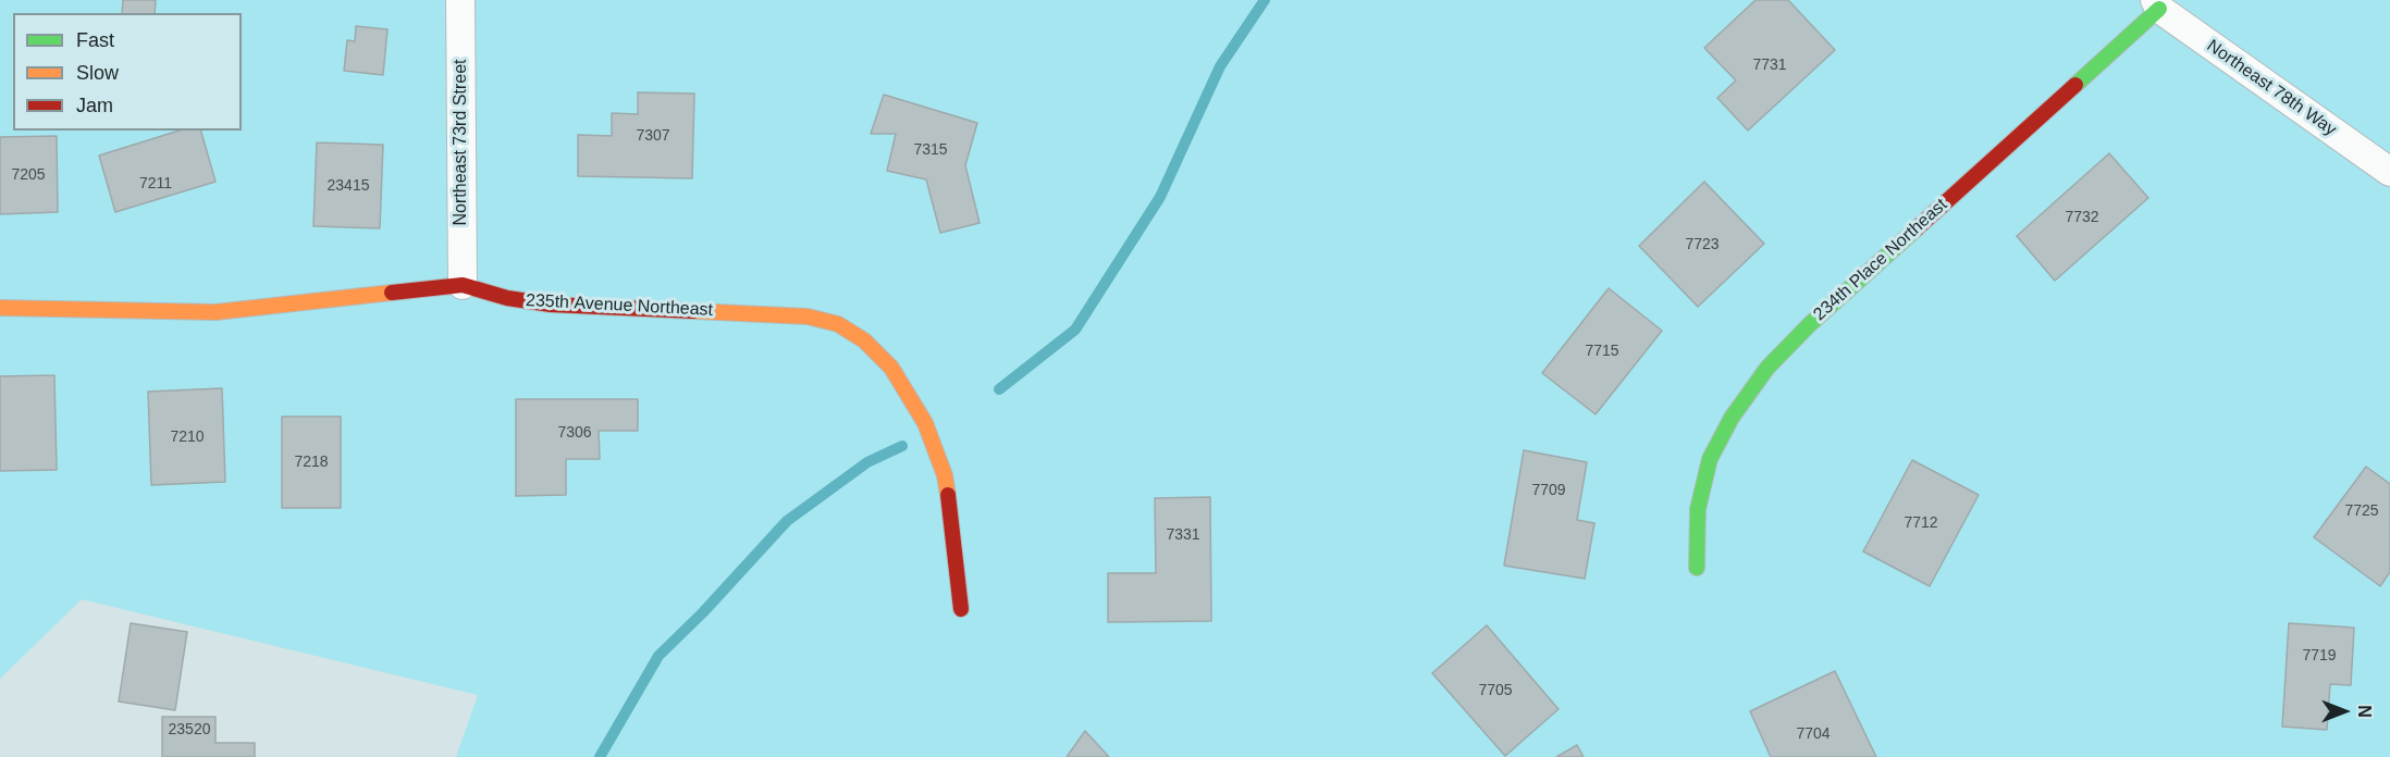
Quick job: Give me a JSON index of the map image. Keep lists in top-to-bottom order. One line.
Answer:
{"streets":{"street":["Northeast 78th Way","Northeast 73rd Street","234th Place Northeast","235th Avenue Northeast"]},"crossings":[["Northeast 78th Way","234th Place Northeast"],["Northeast 73rd Street","235th Avenue Northeast"]],"house_numbers":["7731","7307","7315","7205","7211","23415","7732","7723","7715","7306","7210","7218","7709","7725","7712","7331","7719","7705","23520","7704"],"legend":["Fast","Slow","Jam"],"north":"right"}
